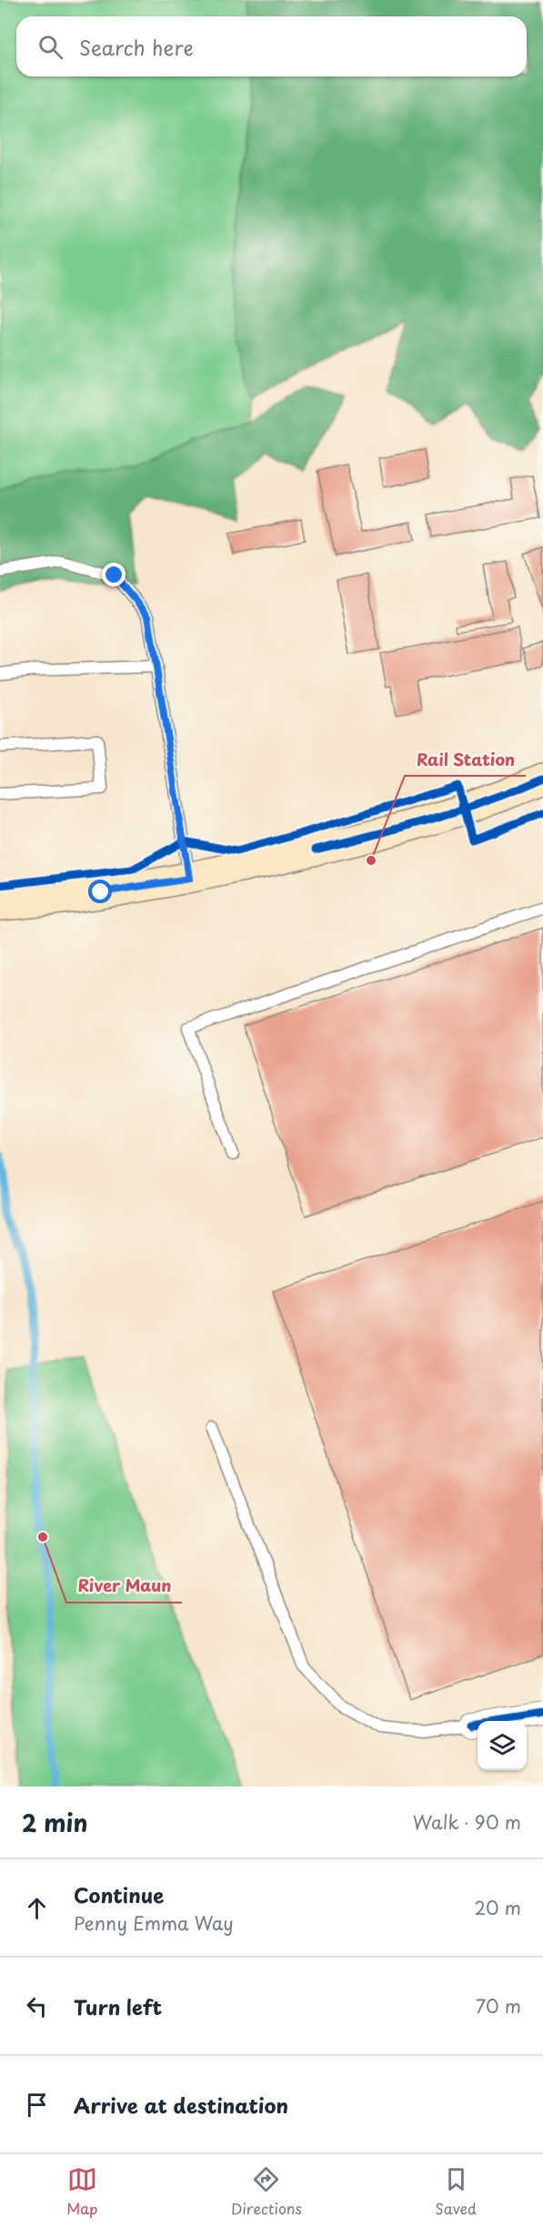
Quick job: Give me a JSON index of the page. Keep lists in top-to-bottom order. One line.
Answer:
{"places":["Rail Station","River Maun"],"page":{"search":"Search here","heading":["2 min","Walk · 90 m"],"list":[["Continue","Penny Emma Way","20 m"],["Turn left","70 m"],"Arrive at destination"],"nav":["Map","Directions","Saved"]}}
